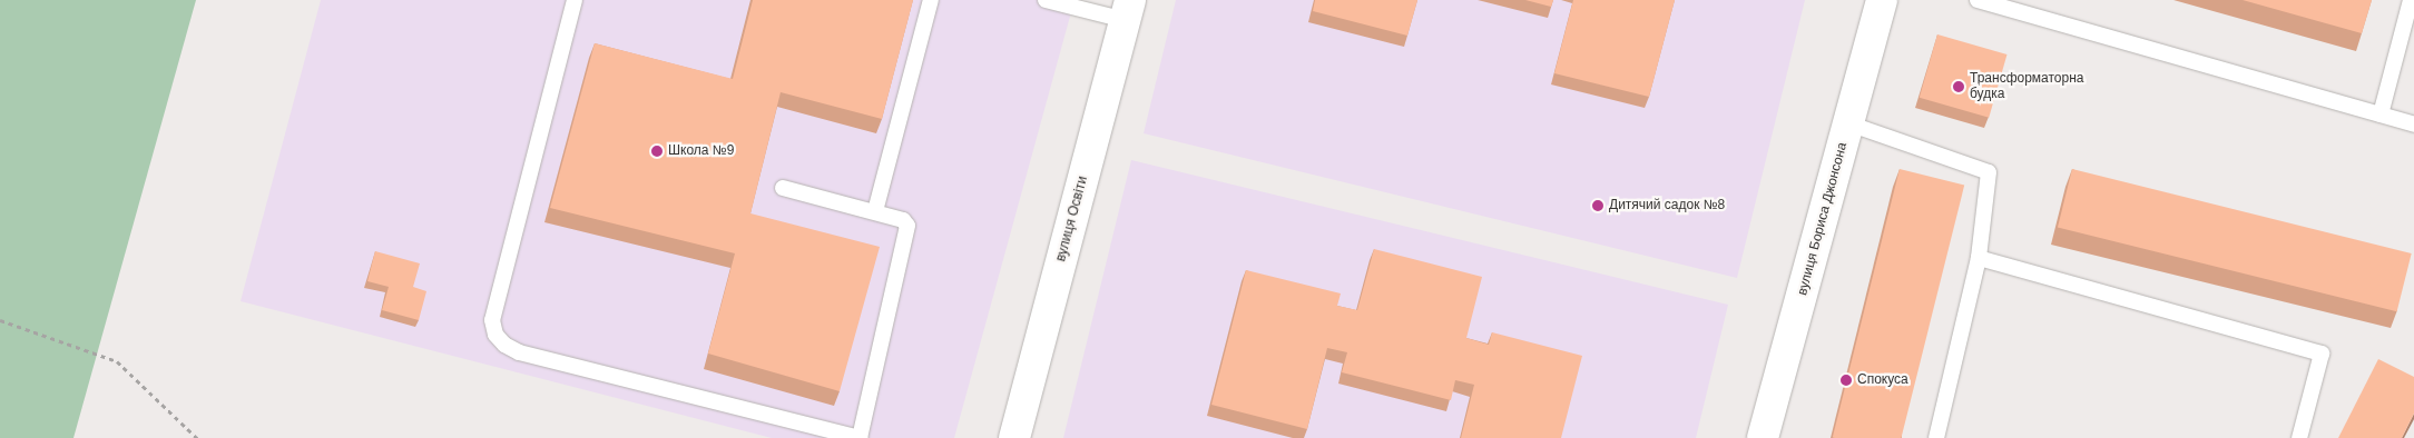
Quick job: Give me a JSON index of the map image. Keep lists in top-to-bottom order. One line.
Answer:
{"streets":{"street":["вулиця Освіти","вулиця Бориса Джонсона"]},"places":["Трансформаторна будка","Школа №9","Дитячий садок №8","Спокуса"]}
